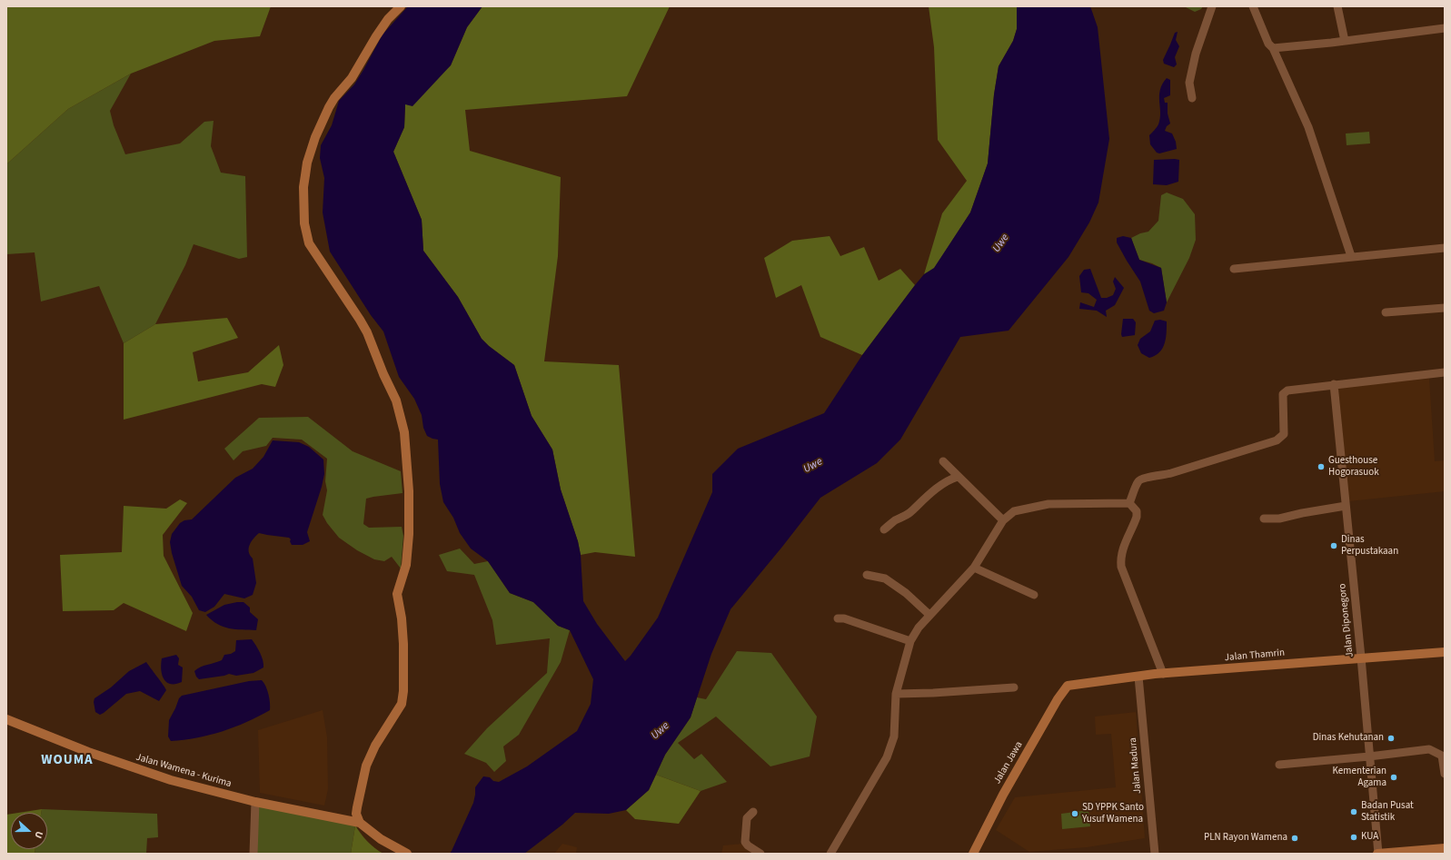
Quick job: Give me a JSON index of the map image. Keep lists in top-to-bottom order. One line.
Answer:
{"streets":{"street":["Jalan Diponegoro","Jalan Thamrin","Jalan Jawa","Jalan Madura","Jalan Wamena - Kurima"]},"crossings":[["Jalan Diponegoro","Jalan Thamrin"],["Jalan Thamrin","Jalan Jawa"],["Jalan Thamrin","Jalan Madura"]],"districts":["WOUMA"],"water":["Uwe"],"places":["Guesthouse Hogorasuok","Dinas Perpustakaan","Dinas Kehutanan","Kementerian Agama","Badan Pusat Statistik","SD YPPK Santo Yusuf Wamena","KUA","PLN Rayon Wamena"],"north":"right"}
